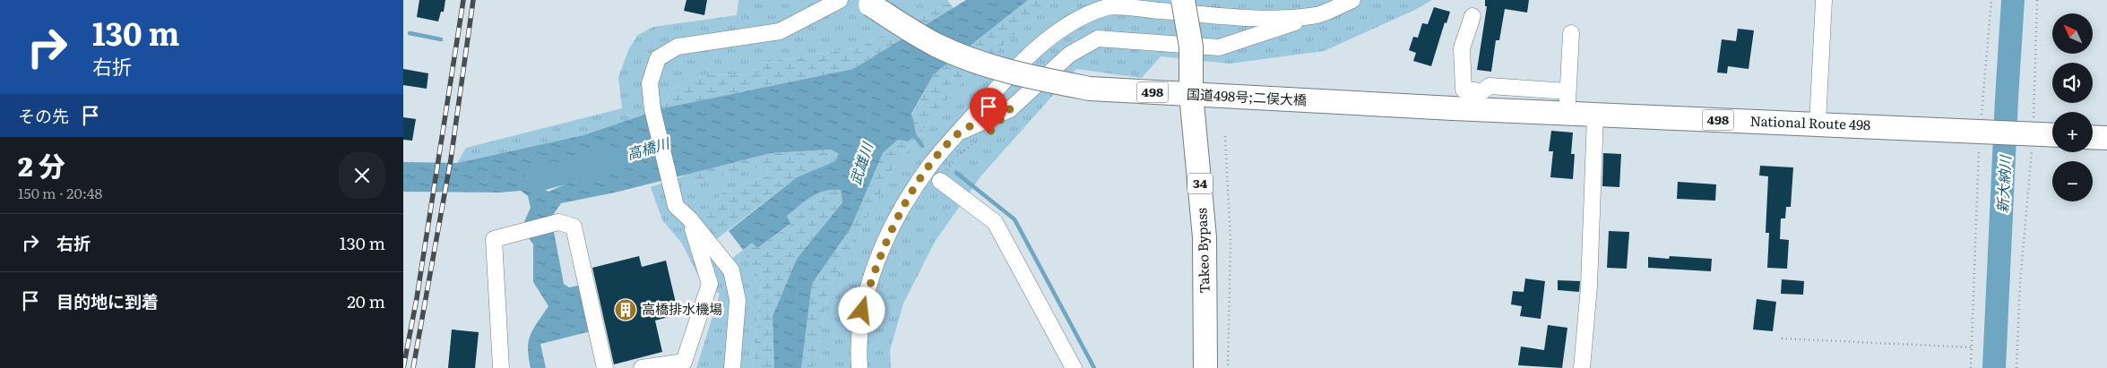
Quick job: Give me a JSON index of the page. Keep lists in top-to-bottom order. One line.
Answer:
{"streets":{"highway":["498","国道498号;二俣大橋","National Route 498","34","Takeo Bypass"]},"crossings":[["国道498号;二俣大橋","National Route 498"],["国道498号;二俣大橋","Takeo Bypass"]],"water":["高橋川","武雄川","新大納川"],"places":{"building":["高橋排水機場"]},"north":"top left","page":{"turn":["130 m","右折"],"map_buttons":["+","−"],"then":"その先","heading":["2 分","150 m · 20:48"],"list":[{"name":"右折","value":"130 m"},{"name":"目的地に到着","value":"20 m"}]}}
